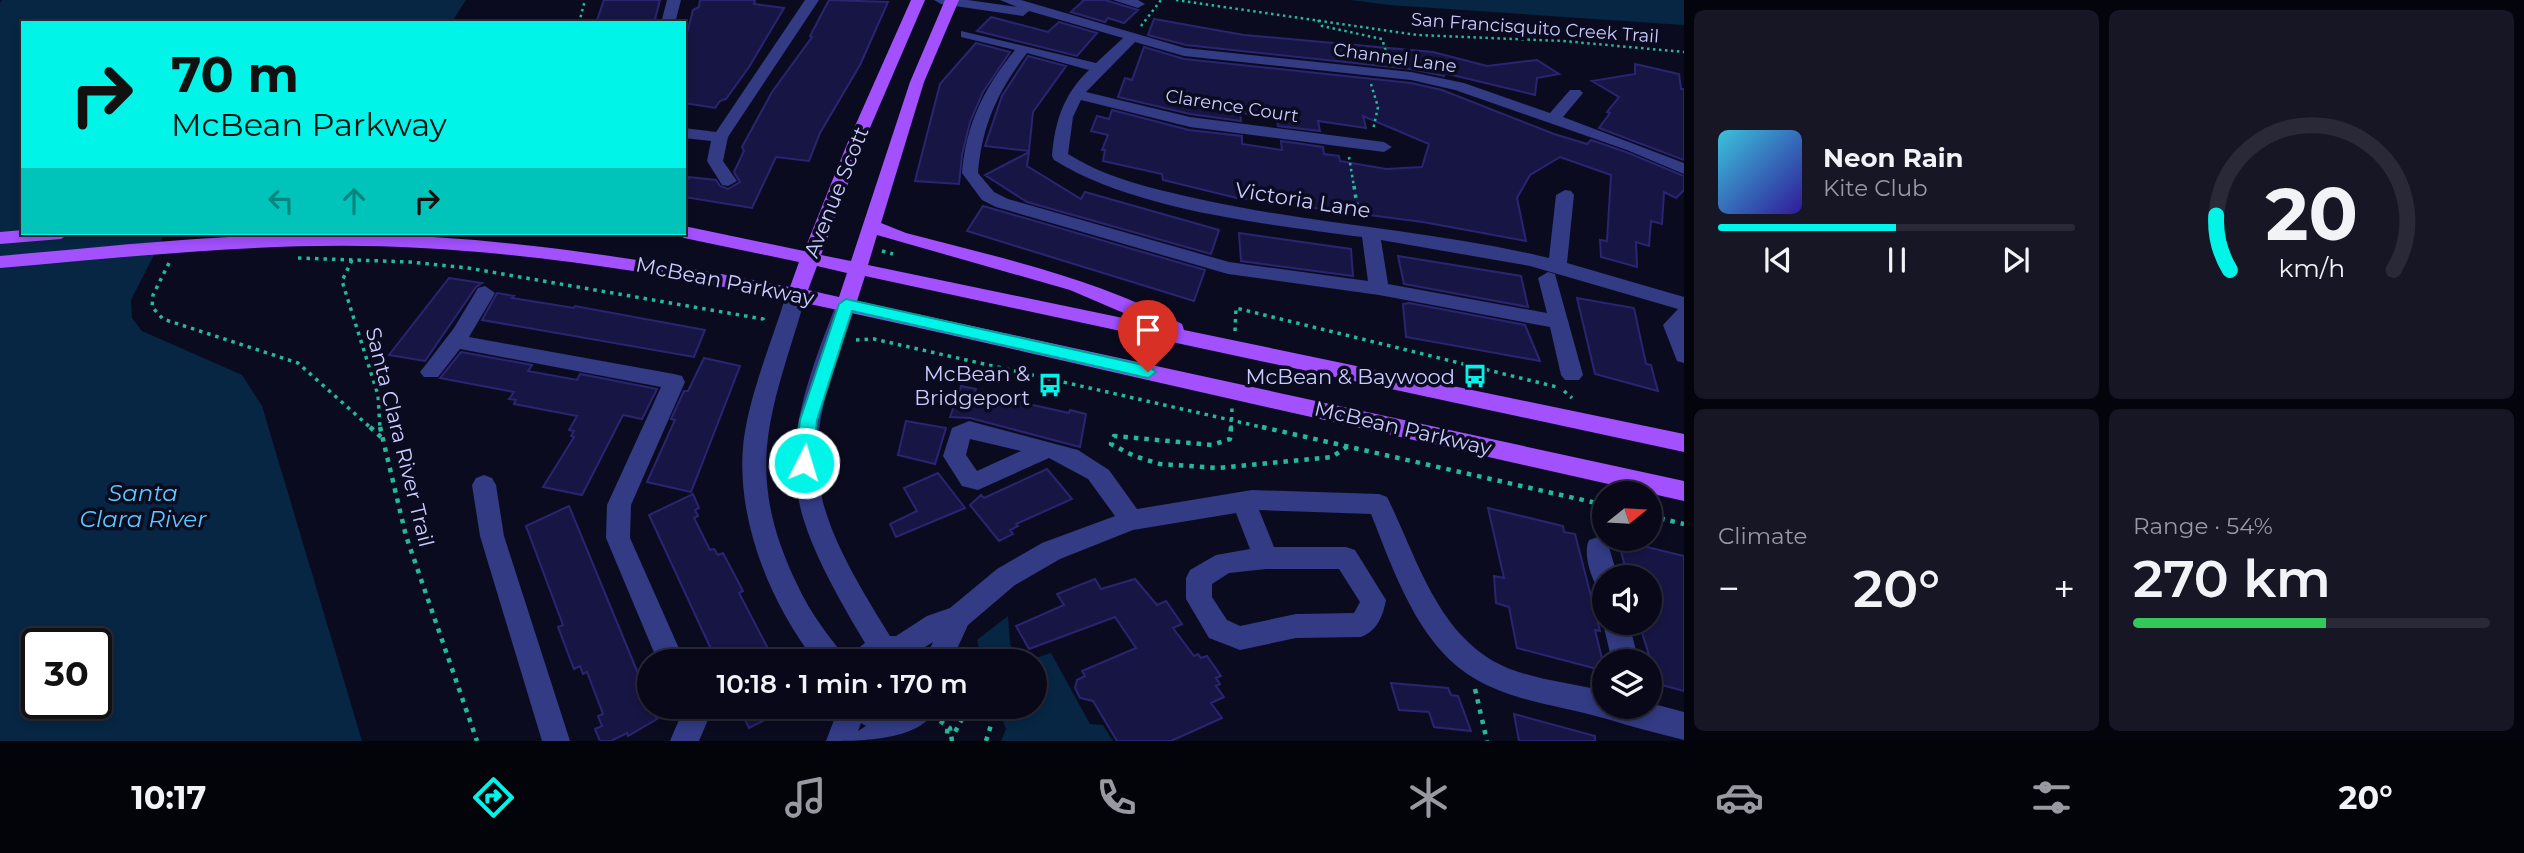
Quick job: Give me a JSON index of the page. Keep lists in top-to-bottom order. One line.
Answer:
{"streets":{"main road":["Avenue Scott","McBean Parkway"],"street":["Channel Lane","Clarence Court","Victoria Lane"],"path":["San Francisquito Creek Trail","Santa Clara River Trail"]},"crossings":[["Channel Lane","Victoria Lane"],["Clarence Court","Victoria Lane"],["Avenue Scott","McBean Parkway"]],"water":["Santa Clara River"],"places":{"bus stop":["McBean & Baywood","McBean & Bridgeport"]},"north":"right","page":{"turn":["70 m","McBean Parkway"],"song":["Neon Rain","Kite Club"],"tile":["Climate",["Range · 54%","270 km"]],"heat":["−","20°","+"],"limit":"30","trip":"10:18 · 1 min · 170 m","tabs":["10:17","20°"],"gauge":["20","km/h"]}}
